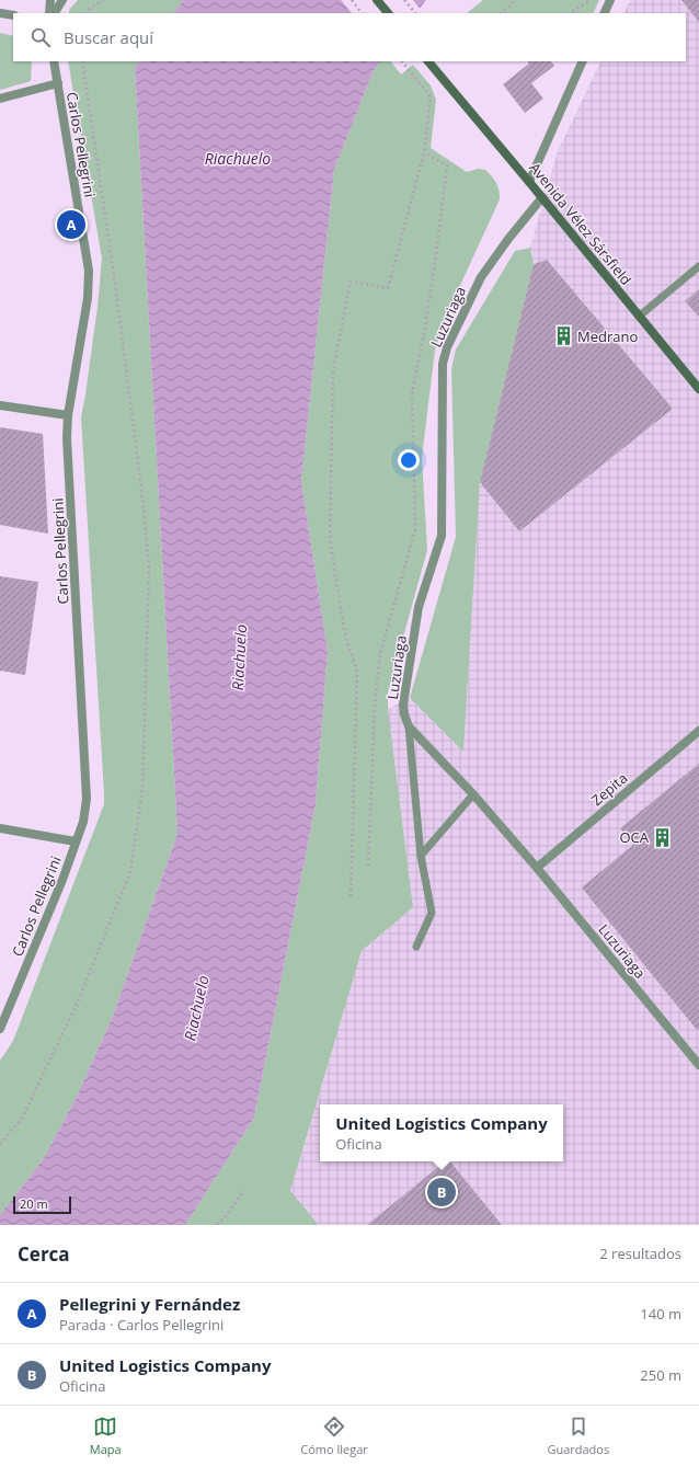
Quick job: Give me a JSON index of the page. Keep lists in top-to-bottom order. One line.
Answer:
{"streets":{"main road":["Avenida Vélez Sársfield"],"street":["Carlos Pellegrini","Luzuriaga","Zepita"]},"crossings":[["Avenida Vélez Sársfield","Luzuriaga"],["Luzuriaga","Zepita"]],"water":["Riachuelo"],"places":{"building":["Medrano","OCA"]},"scale_bar":"20 m","page":{"search":"Buscar aquí","pins":["A","B"],"popup":["United Logistics Company","Oficina"],"scale":"20 m","heading":["Cerca","2 resultados"],"list":[{"mark":"A","name":"Pellegrini y Fernández","note":"Parada · Carlos Pellegrini","value":"140 m"},{"mark":"B","name":"United Logistics Company","note":"Oficina","value":"250 m"}],"nav":["Mapa","Cómo llegar","Guardados"]}}
